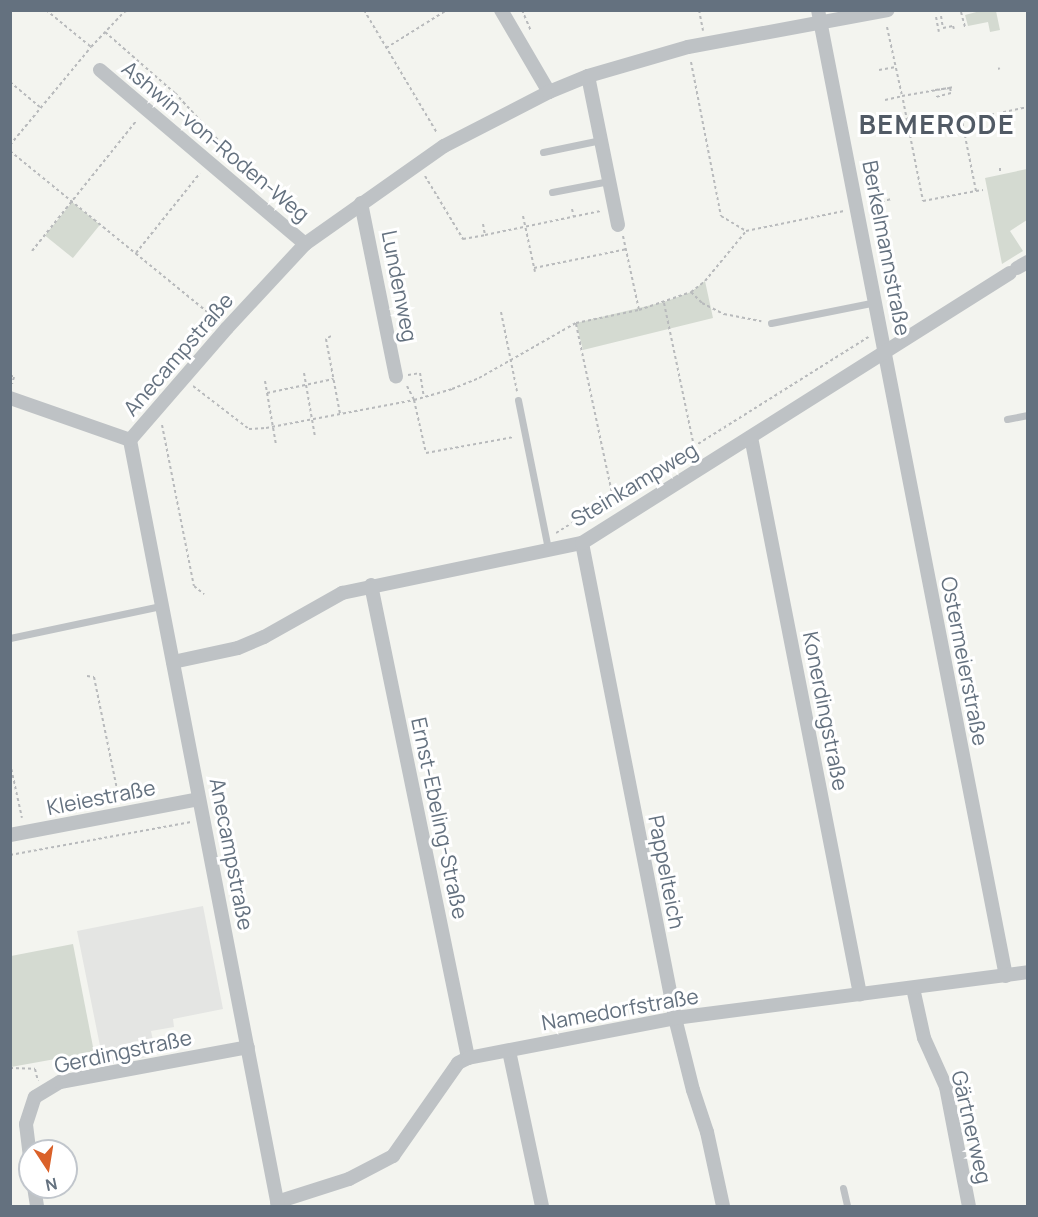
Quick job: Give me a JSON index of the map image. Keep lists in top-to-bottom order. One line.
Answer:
{"streets":{"street":["Ashwin-von-Roden-Weg","Berkelmannstraße","Lundenweg","Anecampstraße","Steinkampweg","Ostermeierstraße","Konerdingstraße","Kleiestraße","Ernst-Ebeling-Straße","Pappelteich","Namedorfstraße","Gerdingstraße","Gärtnerweg"]},"crossings":[["Ashwin-von-Roden-Weg","Anecampstraße"],["Berkelmannstraße","Anecampstraße"],["Berkelmannstraße","Steinkampweg"],["Berkelmannstraße","Ostermeierstraße"],["Lundenweg","Anecampstraße"],["Anecampstraße","Steinkampweg"],["Anecampstraße","Kleiestraße"],["Anecampstraße","Gerdingstraße"],["Steinkampweg","Ostermeierstraße"],["Steinkampweg","Konerdingstraße"],["Steinkampweg","Ernst-Ebeling-Straße"],["Steinkampweg","Pappelteich"],["Ostermeierstraße","Namedorfstraße"],["Konerdingstraße","Namedorfstraße"],["Ernst-Ebeling-Straße","Namedorfstraße"],["Pappelteich","Namedorfstraße"],["Namedorfstraße","Gärtnerweg"]],"districts":["BEMERODE"],"north":"bottom"}
